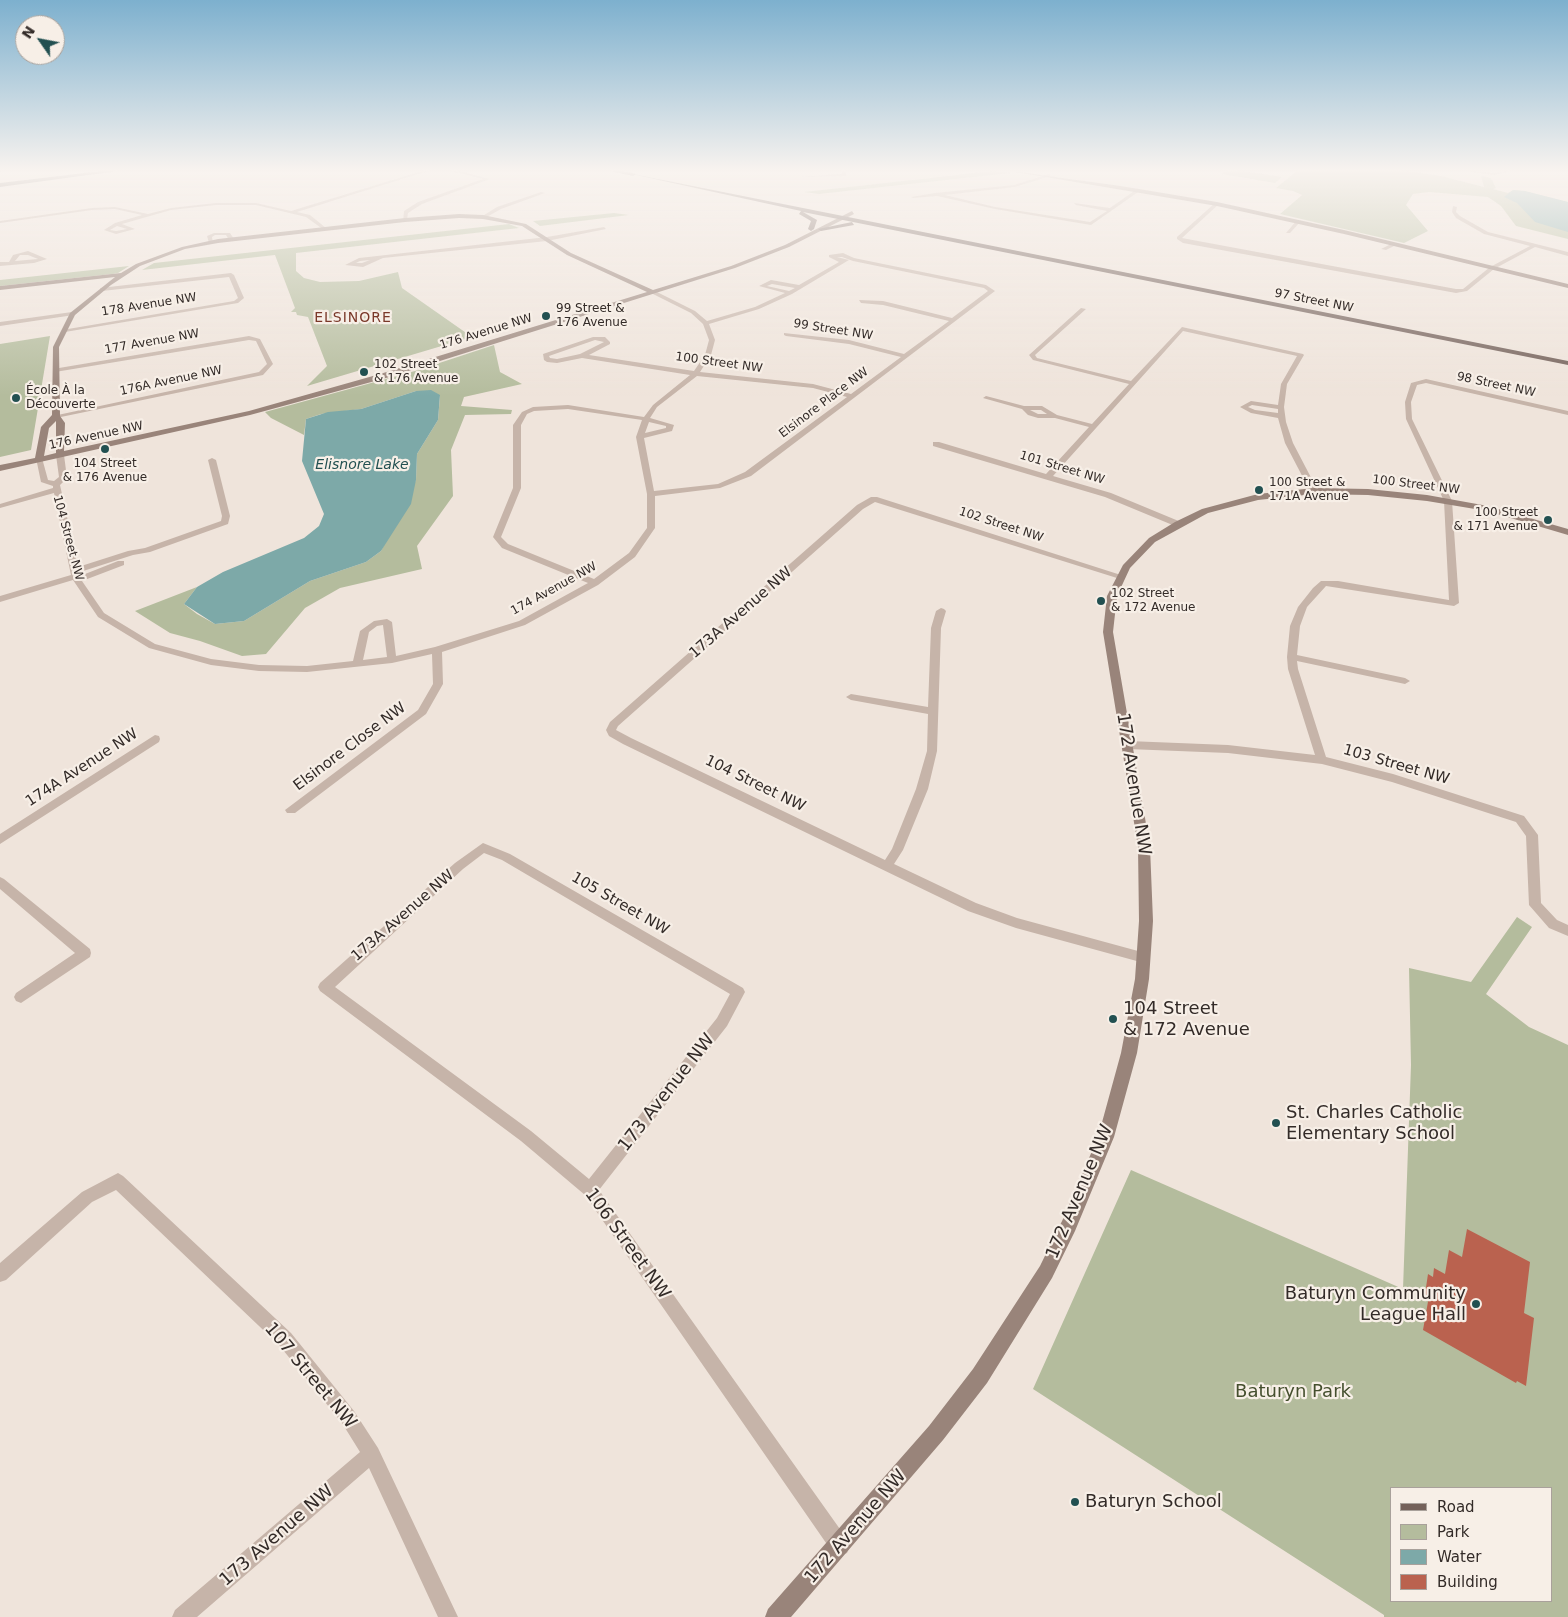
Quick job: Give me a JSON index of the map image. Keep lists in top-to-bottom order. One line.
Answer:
{"streets":{"main road":["97 Street NW"],"street":["178 Avenue NW","99 Street NW","176 Avenue NW","177 Avenue NW","100 Street NW","176A Avenue NW","98 Street NW","Elsinore Place NW","101 Street NW","102 Street NW","104 Street NW","174 Avenue NW","173A Avenue NW","Elsinore Close NW","103 Street NW","174A Avenue NW","172 Avenue NW","105 Street NW","173 Avenue NW","106 Street NW","107 Street NW"]},"crossings":[["178 Avenue NW","104 Street NW"],["99 Street NW","Elsinore Place NW"],["176 Avenue NW","104 Street NW"],["177 Avenue NW","176A Avenue NW"],["177 Avenue NW","104 Street NW"],["100 Street NW","98 Street NW"],["100 Street NW","Elsinore Place NW"],["100 Street NW","174 Avenue NW"],["100 Street NW","172 Avenue NW"],["176A Avenue NW","104 Street NW"],["Elsinore Place NW","174 Avenue NW"],["101 Street NW","172 Avenue NW"],["102 Street NW","173A Avenue NW"],["102 Street NW","172 Avenue NW"],["104 Street NW","174 Avenue NW"],["104 Street NW","173A Avenue NW"],["104 Street NW","172 Avenue NW"],["174 Avenue NW","Elsinore Close NW"],["173A Avenue NW","105 Street NW"],["173A Avenue NW","106 Street NW"],["103 Street NW","172 Avenue NW"],["172 Avenue NW","106 Street NW"],["105 Street NW","173 Avenue NW"],["173 Avenue NW","106 Street NW"],["173 Avenue NW","107 Street NW"]],"districts":["ELSINORE"],"water":["Elisnore Lake"],"parks":["Baturyn Park"],"places":["99 Street & 176 Avenue","102 Street & 176 Avenue","École À la Découverte","104 Street & 176 Avenue","100 Street & 171A Avenue","100 Street & 171 Avenue","102 Street & 172 Avenue","104 Street & 172 Avenue","St. Charles Catholic Elementary School","Baturyn Community League Hall","Baturyn School"],"legend":["Road","Park","Water","Building"],"north":"top left"}
